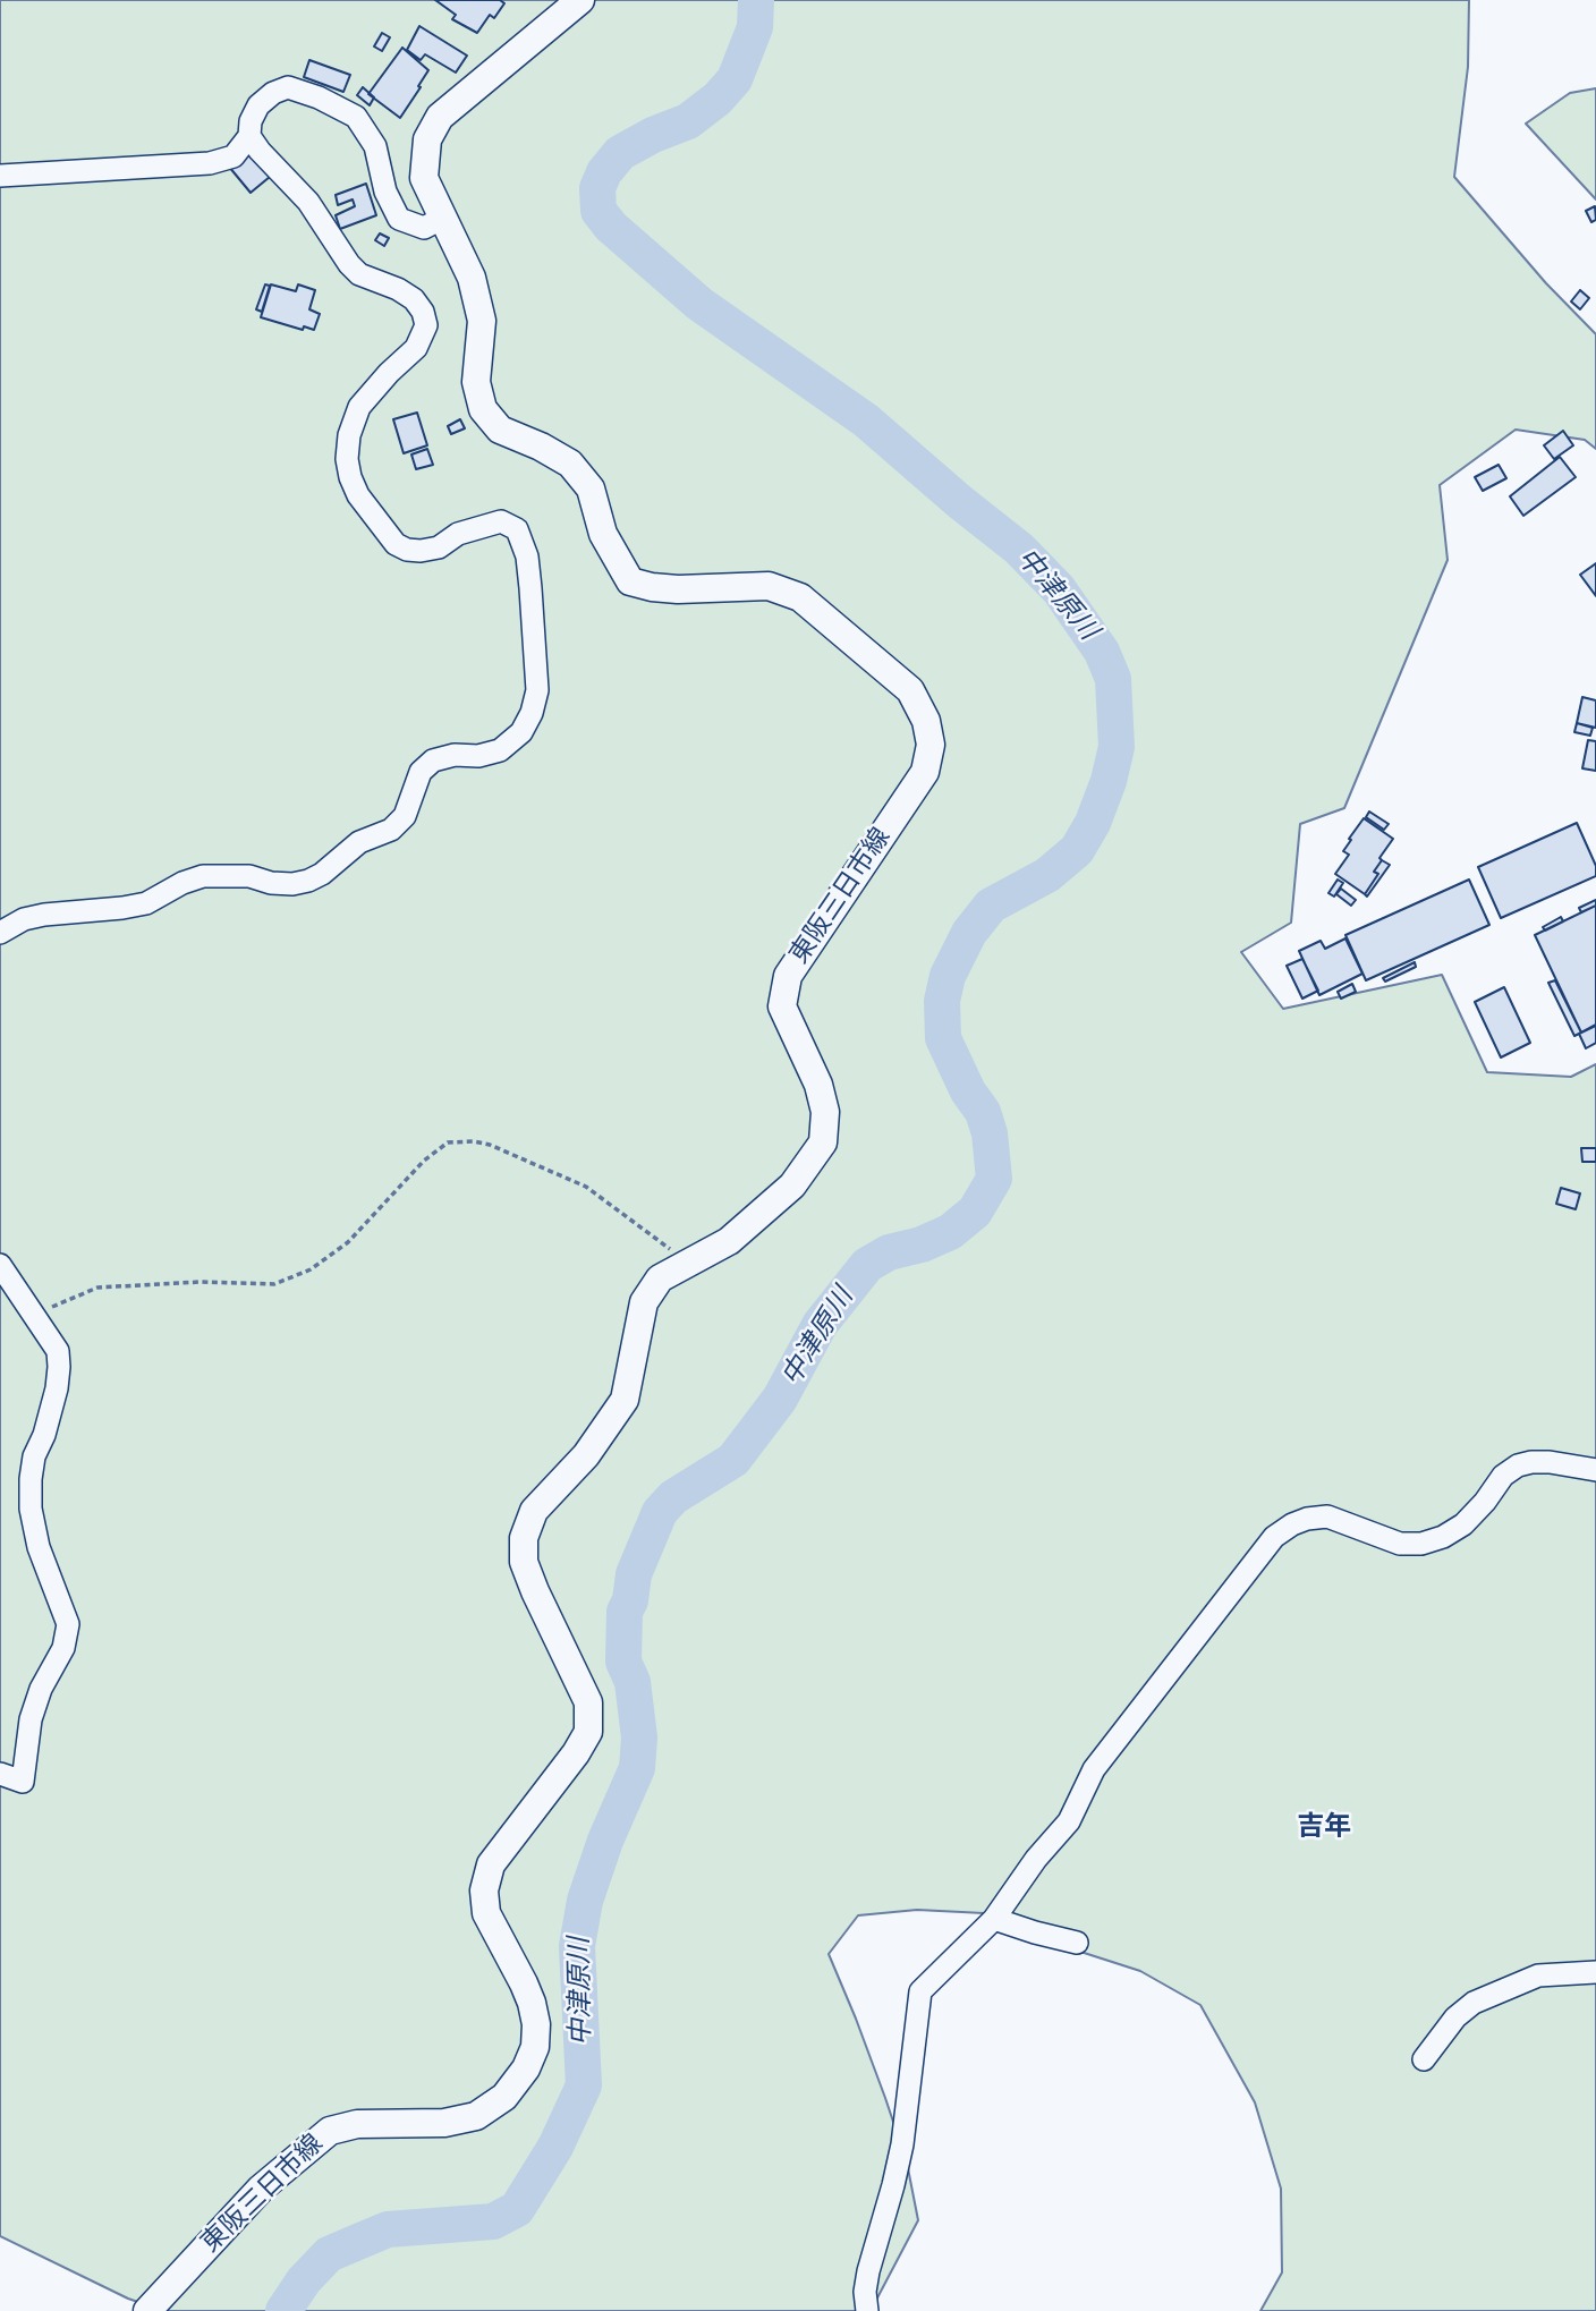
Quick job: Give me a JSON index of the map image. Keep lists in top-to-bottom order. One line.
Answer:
{"streets":{"main road":["東阪三日市線"]},"districts":["吉年"],"water":["中津原川"]}
